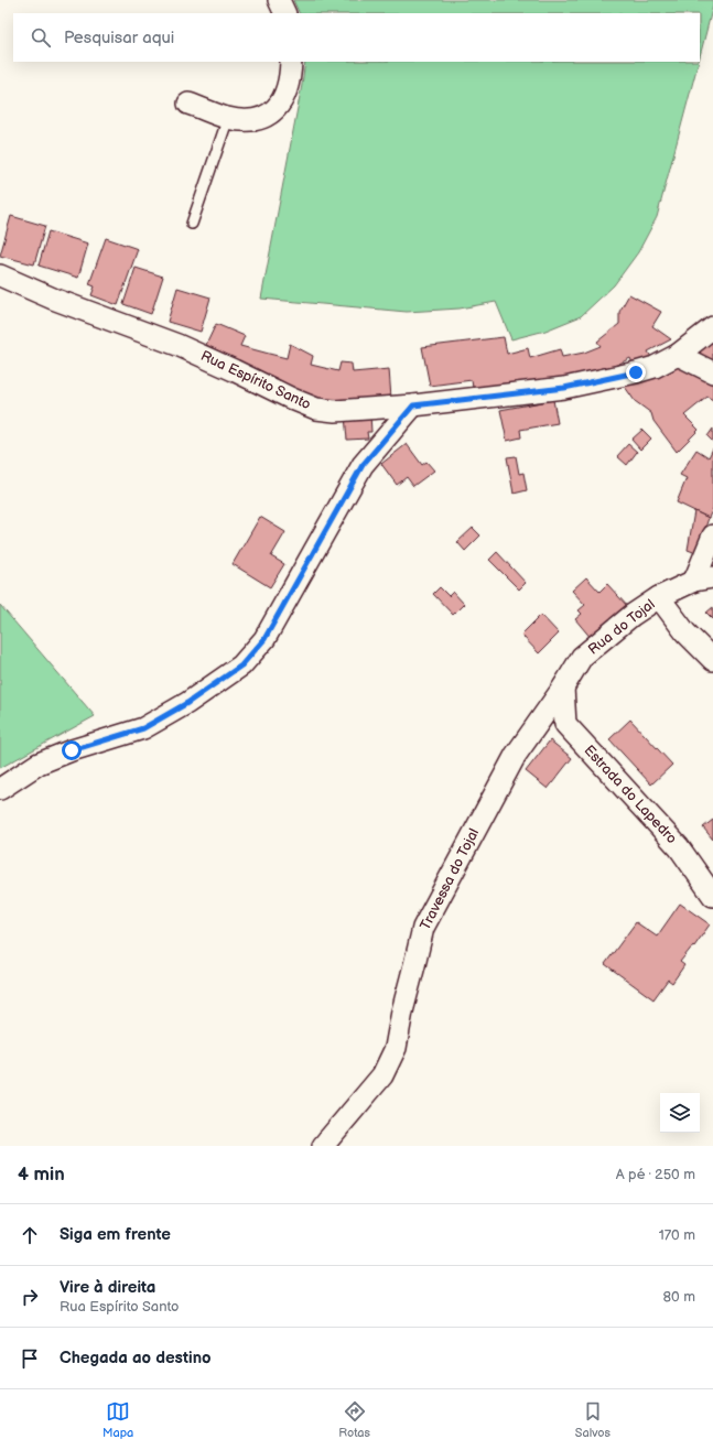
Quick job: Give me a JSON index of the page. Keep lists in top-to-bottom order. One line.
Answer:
{"streets":{"street":["Rua Espírito Santo","Rua do Tojal","Estrada do Lapedro","Travessa do Tojal"]},"crossings":[["Rua do Tojal","Estrada do Lapedro"],["Rua do Tojal","Travessa do Tojal"],["Estrada do Lapedro","Travessa do Tojal"]],"page":{"search":"Pesquisar aqui","heading":["4 min","A pé · 250 m"],"list":[["Siga em frente","170 m"],["Vire à direita","Rua Espírito Santo","80 m"],"Chegada ao destino"],"nav":["Mapa","Rotas","Salvos"]}}
